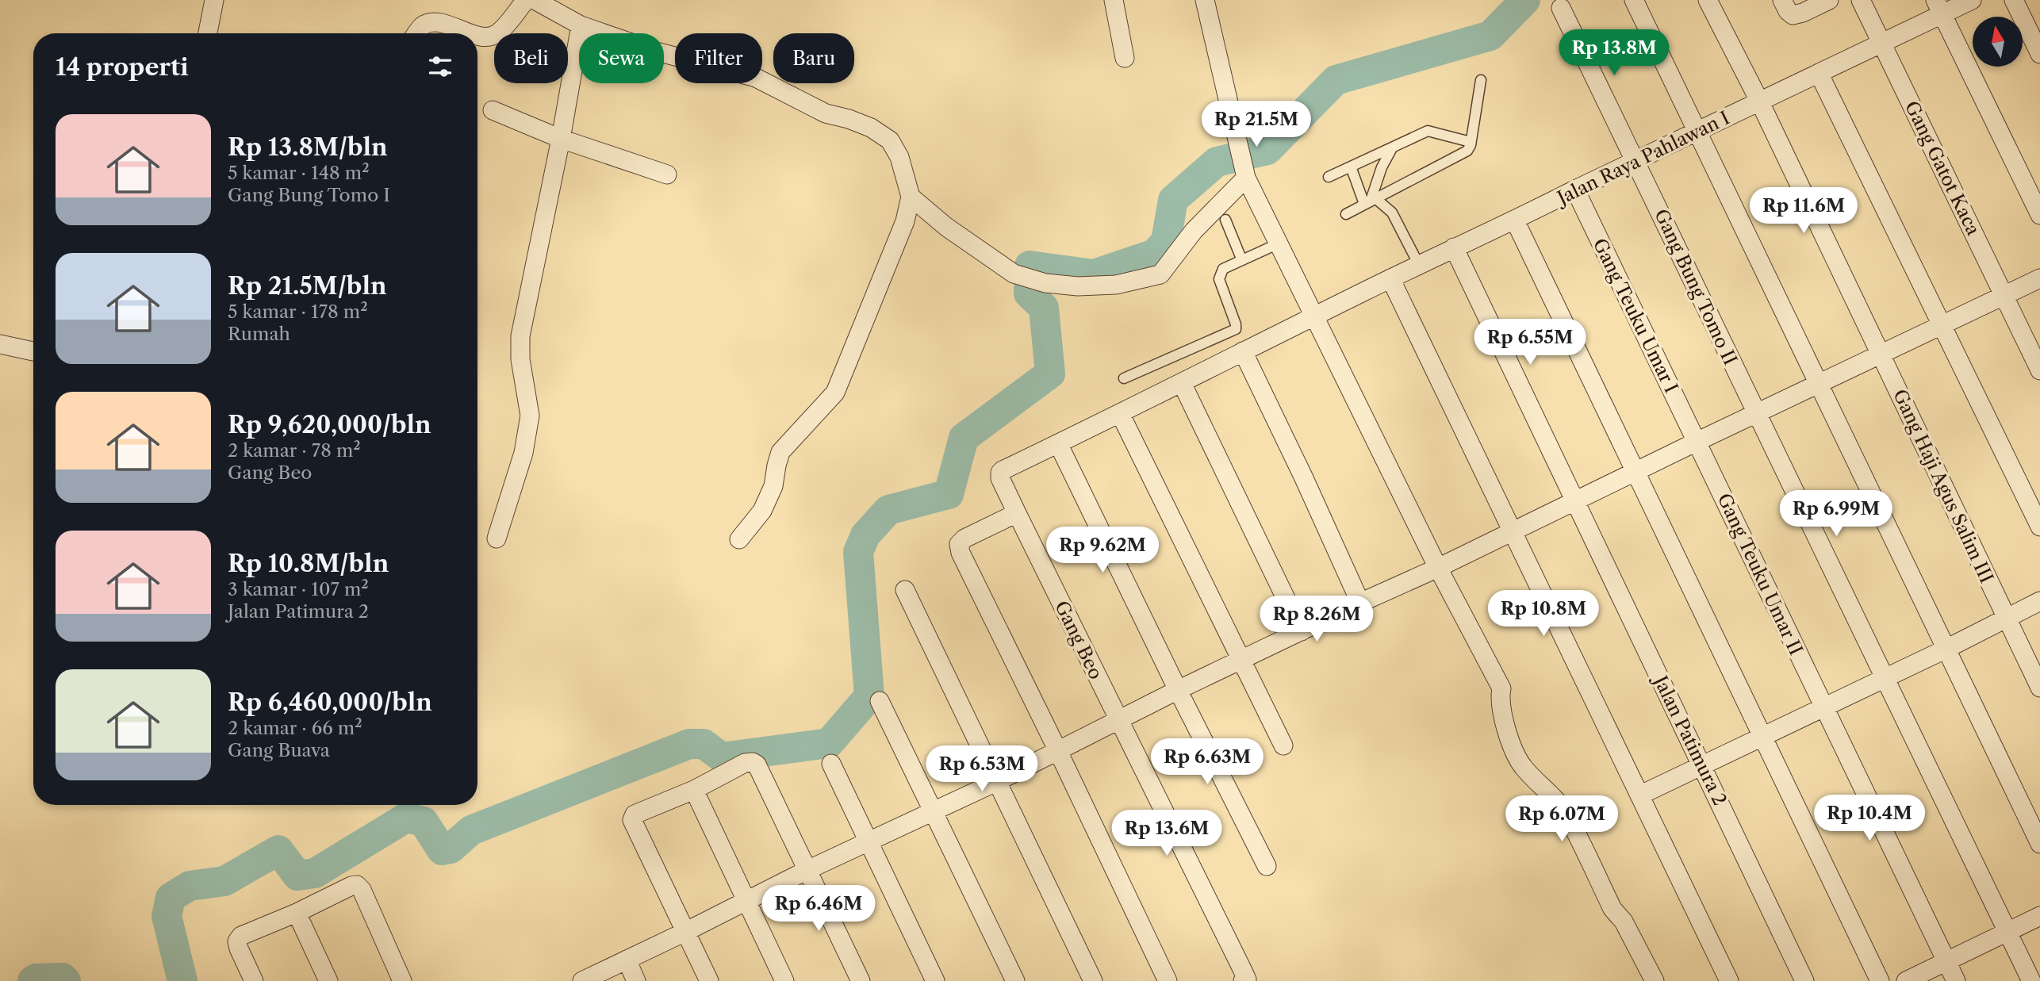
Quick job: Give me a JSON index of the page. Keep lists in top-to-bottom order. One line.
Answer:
{"streets":{"street":["Jalan Raya Pahlawan I","Gang Gatot Kaca","Gang Bung Tomo II","Gang Teuku Umar I","Gang Haji Agus Salim III","Gang Teuku Umar II","Gang Beo","Jalan Patimura 2"]},"crossings":[["Jalan Raya Pahlawan I","Gang Gatot Kaca"],["Jalan Raya Pahlawan I","Gang Bung Tomo II"],["Jalan Raya Pahlawan I","Gang Teuku Umar I"],["Jalan Raya Pahlawan I","Gang Haji Agus Salim III"],["Jalan Raya Pahlawan I","Gang Beo"],["Jalan Raya Pahlawan I","Jalan Patimura 2"],["Gang Teuku Umar I","Gang Teuku Umar II"]],"north":"top","page":{"price":["Rp 13.8M","Rp 21.5M","Rp 11.6M","Rp 6.55M","Rp 6.99M","Rp 9.62M","Rp 10.8M","Rp 8.26M","Rp 6.63M","Rp 6.53M","Rp 10.4M","Rp 6.07M","Rp 13.6M","Rp 6.46M"],"chip":["Beli","Sewa","Filter","Baru"],"heading":"14 properti","list":[{"name":"Rp 13.8M/bln","note":"5 kamar · 148 m² · Gang Bung Tomo I"},{"name":"Rp 21.5M/bln","note":"5 kamar · 178 m² · Rumah"},{"name":"Rp 9,620,000/bln","note":"2 kamar · 78 m² · Gang Beo"},{"name":"Rp 10.8M/bln","note":"3 kamar · 107 m² · Jalan Patimura 2"},{"name":"Rp 6,460,000/bln","note":"2 kamar · 66 m² · Gang Buava"}]}}
